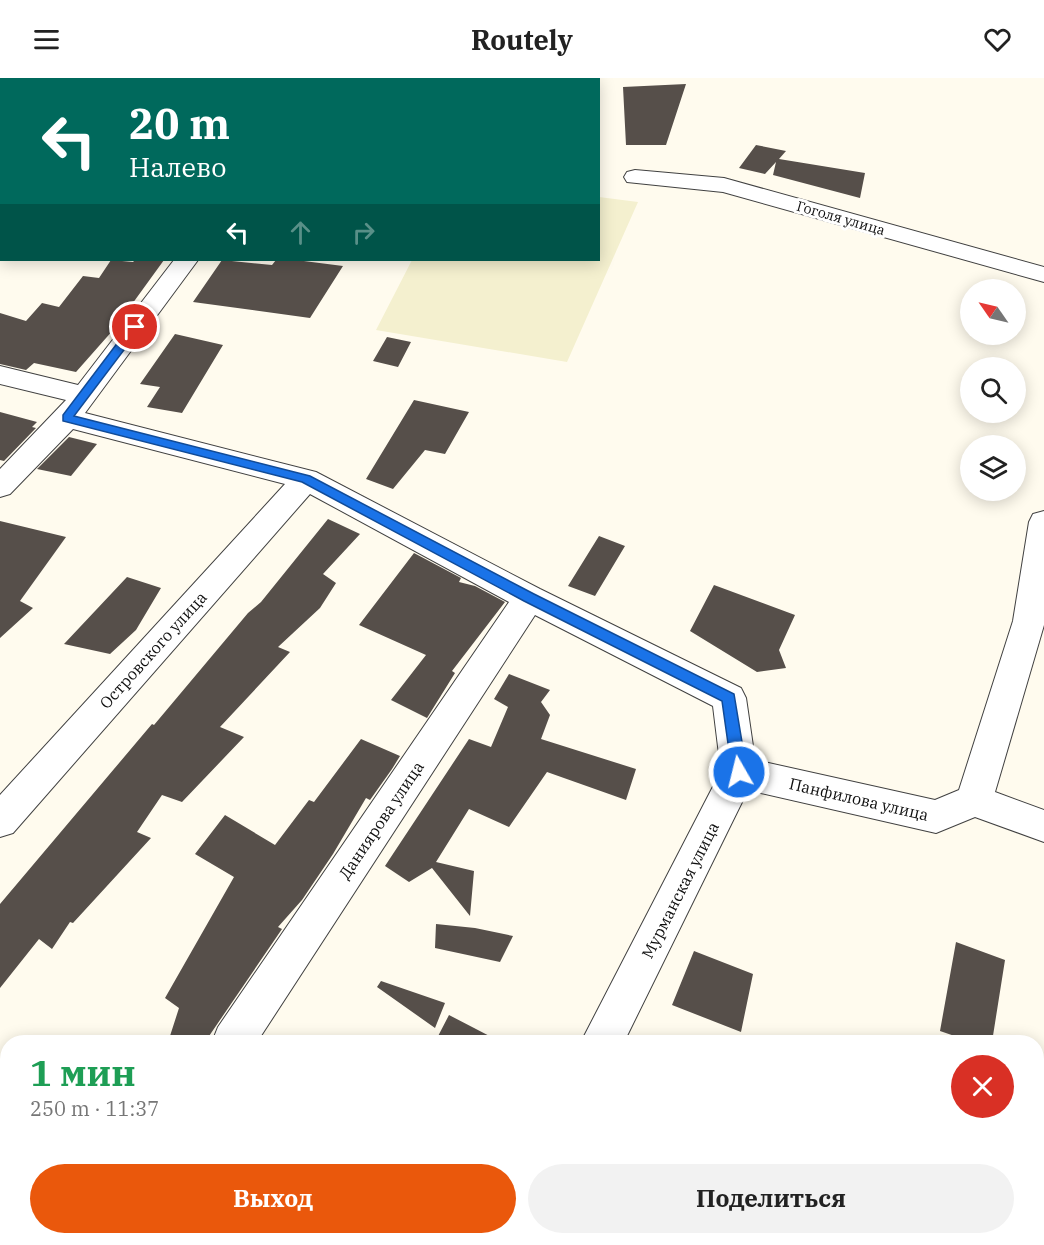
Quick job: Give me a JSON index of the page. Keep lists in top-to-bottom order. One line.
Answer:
{"streets":{"street":["Гоголя улица","Островского улица","Панфилова улица","Даниярова улица","Мурманская улица"]},"crossings":[["Панфилова улица","Мурманская улица"]],"north":"top left","page":{"header":"Routely","turn":["20 m","Налево"],"heading":["1 мин","250 m · 11:37"],"buttons":["Выход","Поделиться"]}}
